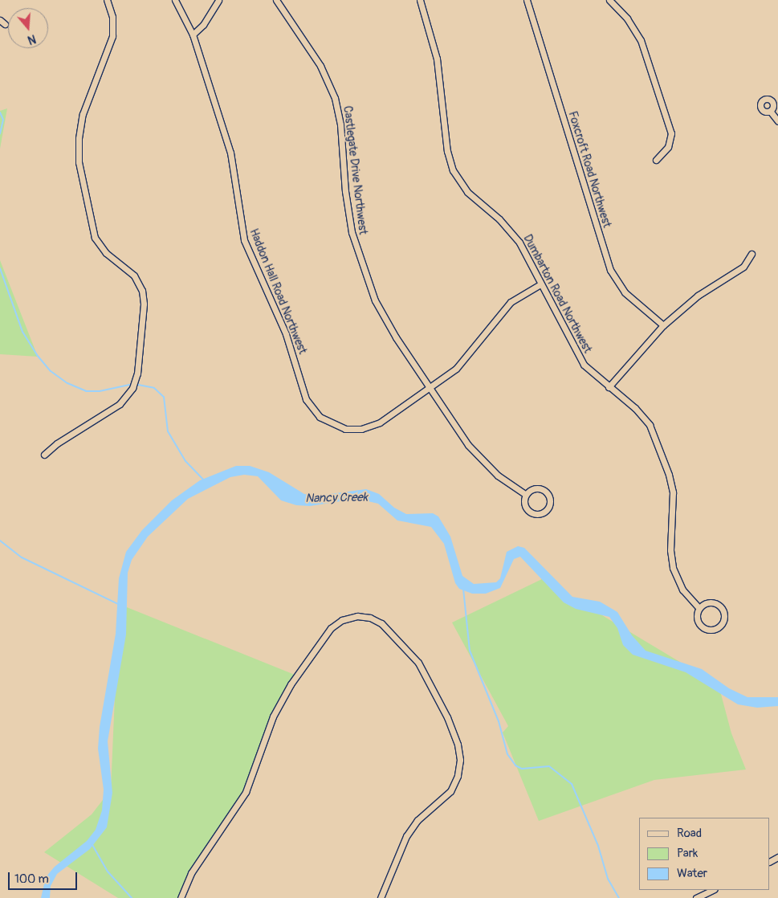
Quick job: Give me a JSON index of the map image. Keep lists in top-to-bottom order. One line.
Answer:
{"streets":{"street":["Foxcroft Road Northwest","Castlegate Drive Northwest","Haddon Hall Road Northwest","Dumbarton Road Northwest"]},"crossings":[["Castlegate Drive Northwest","Haddon Hall Road Northwest"],["Haddon Hall Road Northwest","Dumbarton Road Northwest"]],"water":["Nancy Creek"],"legend":["Road","Park","Water"],"scale_bar":"100 m","north":"bottom"}
